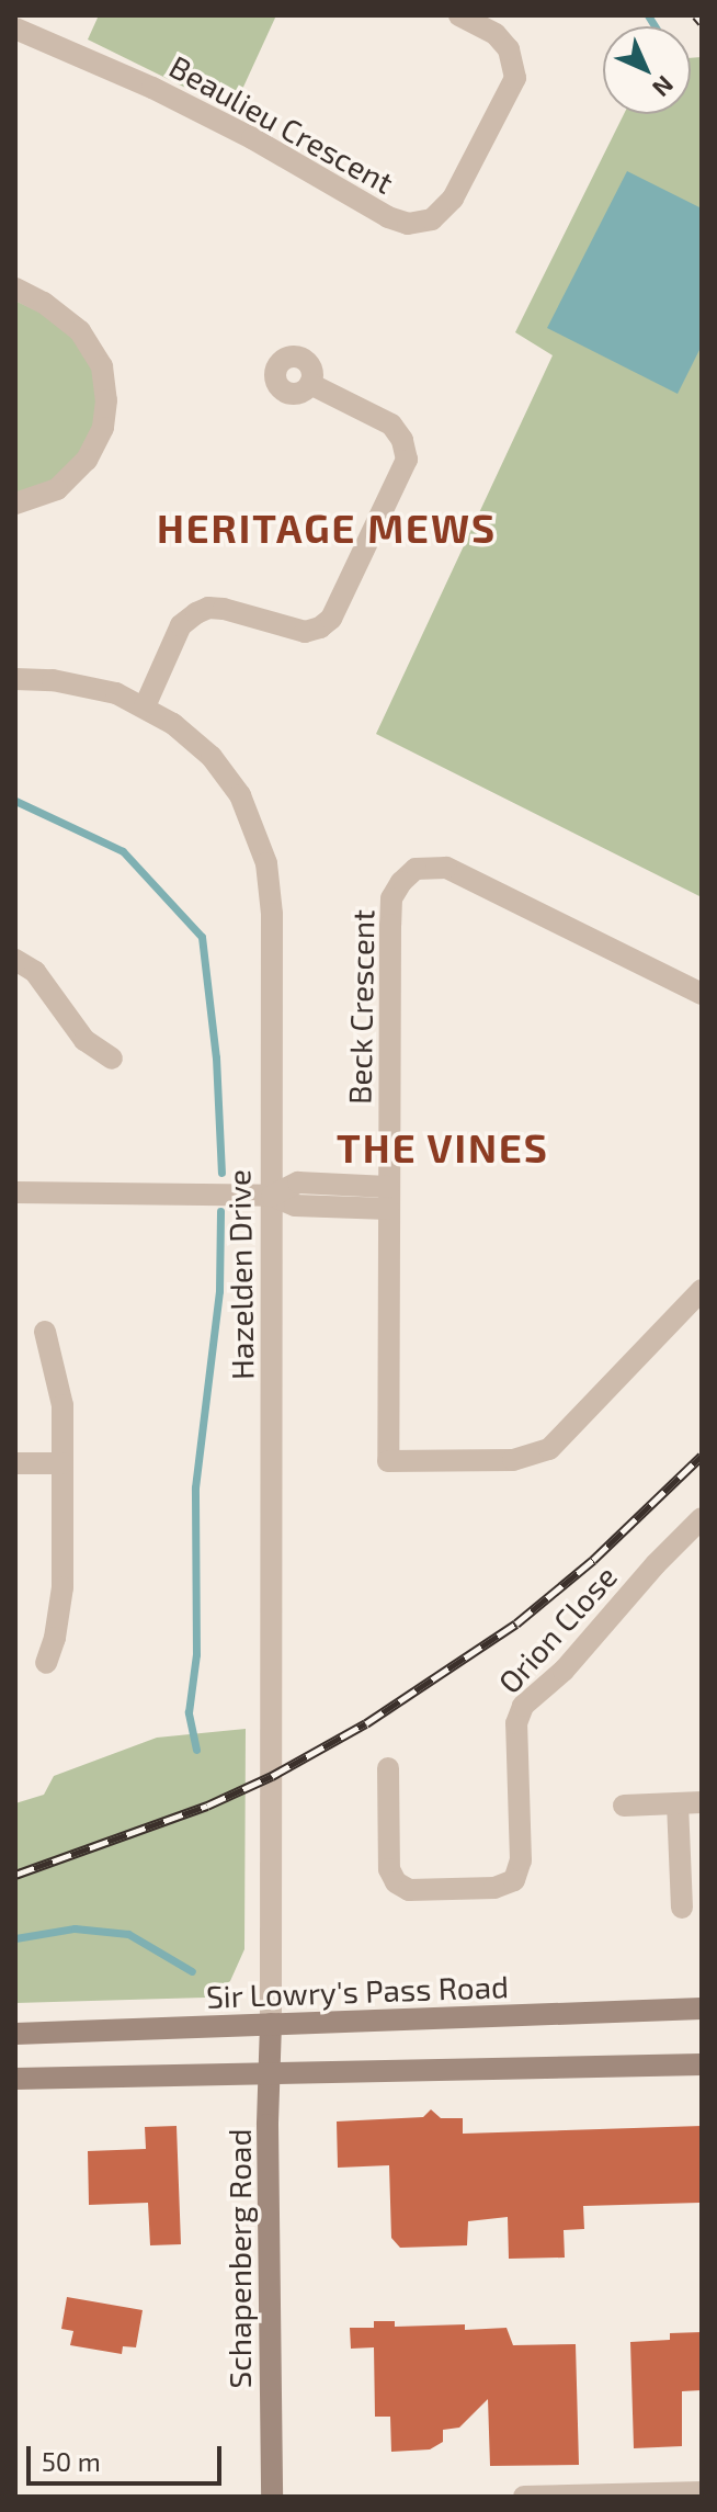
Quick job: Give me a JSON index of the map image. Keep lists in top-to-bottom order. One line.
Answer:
{"streets":{"main road":["Sir Lowry's Pass Road","Schapenberg Road"],"street":["Beaulieu Crescent","Beck Crescent","Hazelden Drive","Orion Close"]},"crossings":[["Hazelden Drive","Sir Lowry's Pass Road"],["Hazelden Drive","Schapenberg Road"],["Sir Lowry's Pass Road","Schapenberg Road"]],"districts":["HERITAGE MEWS","THE VINES"],"scale_bar":"50 m","north":"bottom right"}
